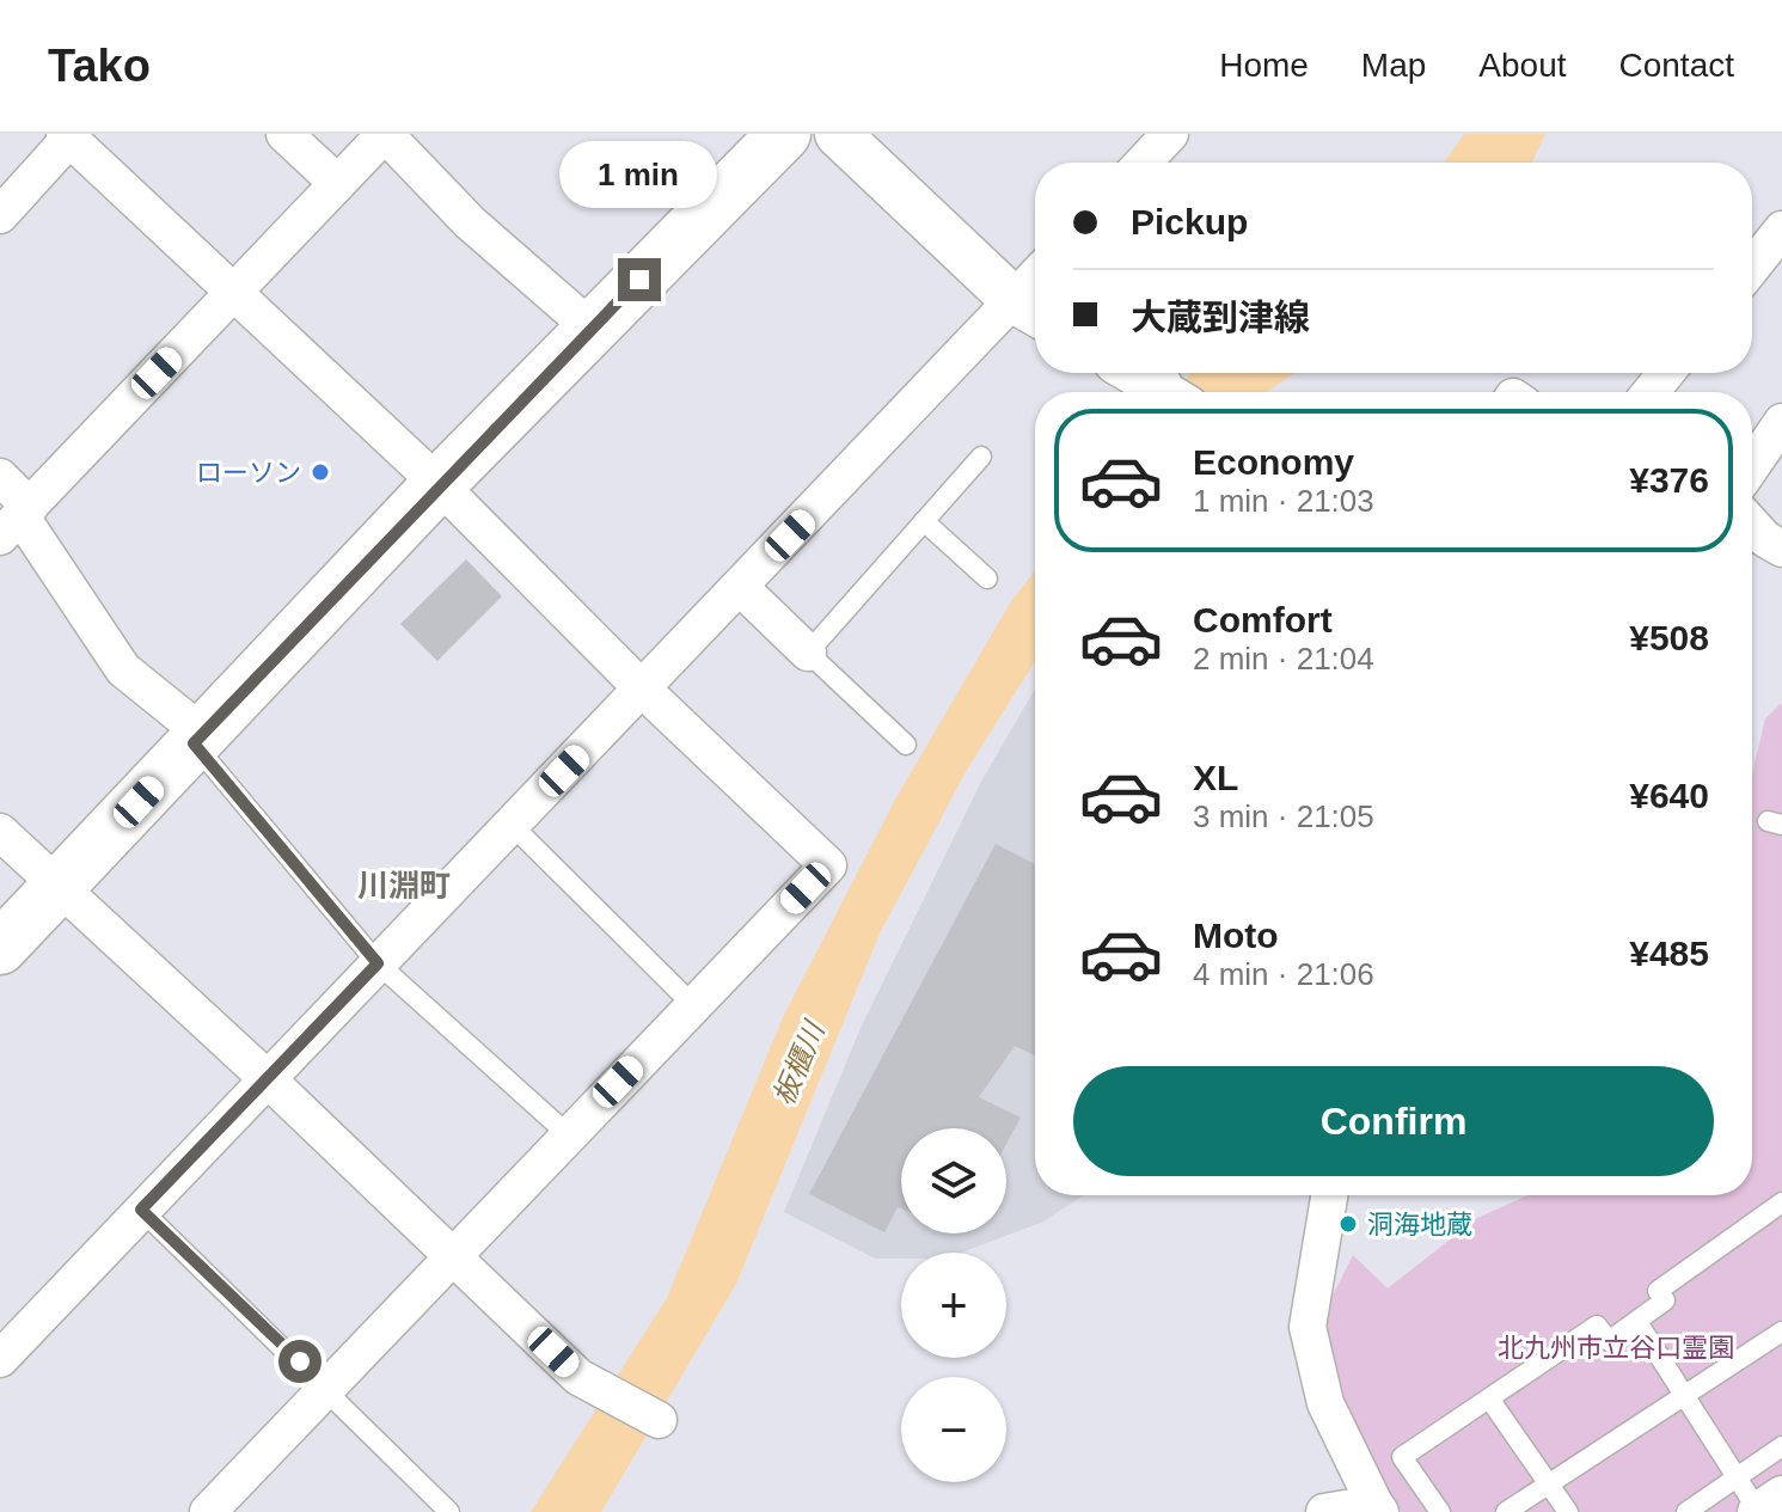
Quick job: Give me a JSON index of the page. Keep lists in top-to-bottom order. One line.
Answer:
{"districts":["川淵町"],"water":["板櫃川"],"parks":["北九州市立谷口霊園"],"places":["ローソン","洞海地蔵"],"page":{"header":"Tako","nav":["Home","Map","About","Contact"],"bubble":"1 min","banner":["Pickup","大蔵到津線"],"list":[{"name":"Economy","note":"1 min · 21:03","value":"¥376"},{"name":"Comfort","note":"2 min · 21:04","value":"¥508"},{"name":"XL","note":"3 min · 21:05","value":"¥640"},{"name":"Moto","note":"4 min · 21:06","value":"¥485"}],"buttons":"Confirm","map_buttons":["+","−"]}}
